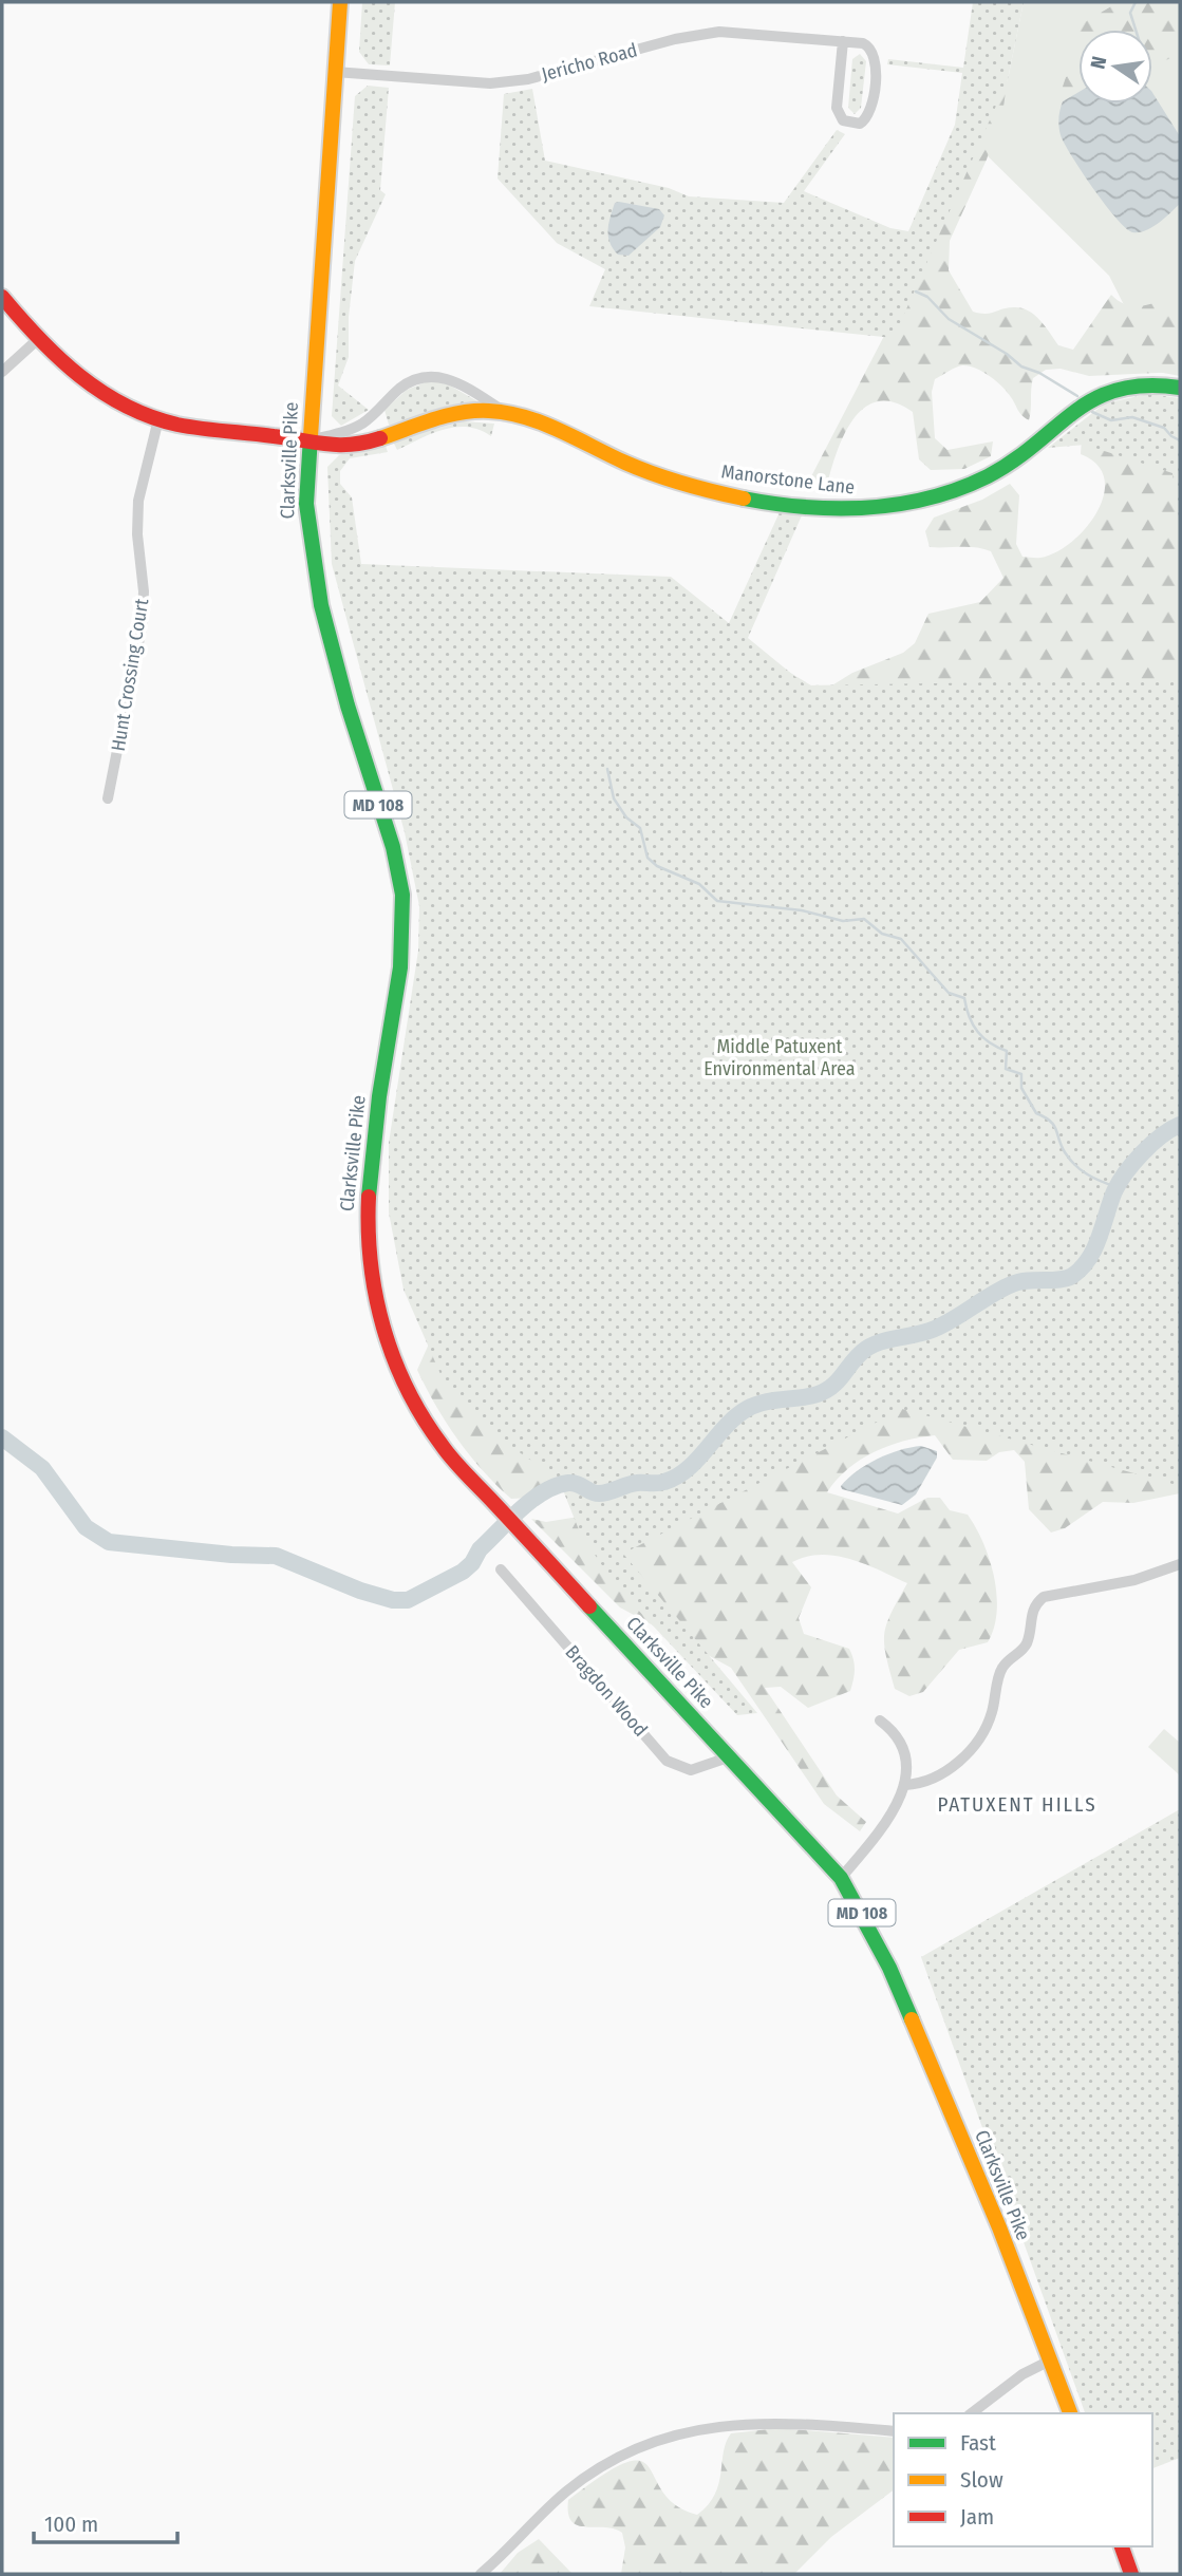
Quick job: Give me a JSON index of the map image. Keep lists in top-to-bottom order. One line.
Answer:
{"streets":{"main road":["Clarksville Pike","Manorstone Lane","MD 108"],"street":["Jericho Road","Hunt Crossing Court","Bragdon Wood"]},"crossings":[["Jericho Road","Clarksville Pike"],["Clarksville Pike","Manorstone Lane"],["Clarksville Pike","Bragdon Wood"]],"districts":["PATUXENT HILLS"],"parks":["Middle Patuxent Environmental Area"],"legend":["Fast","Slow","Jam"],"scale_bar":"100 m","north":"left"}
